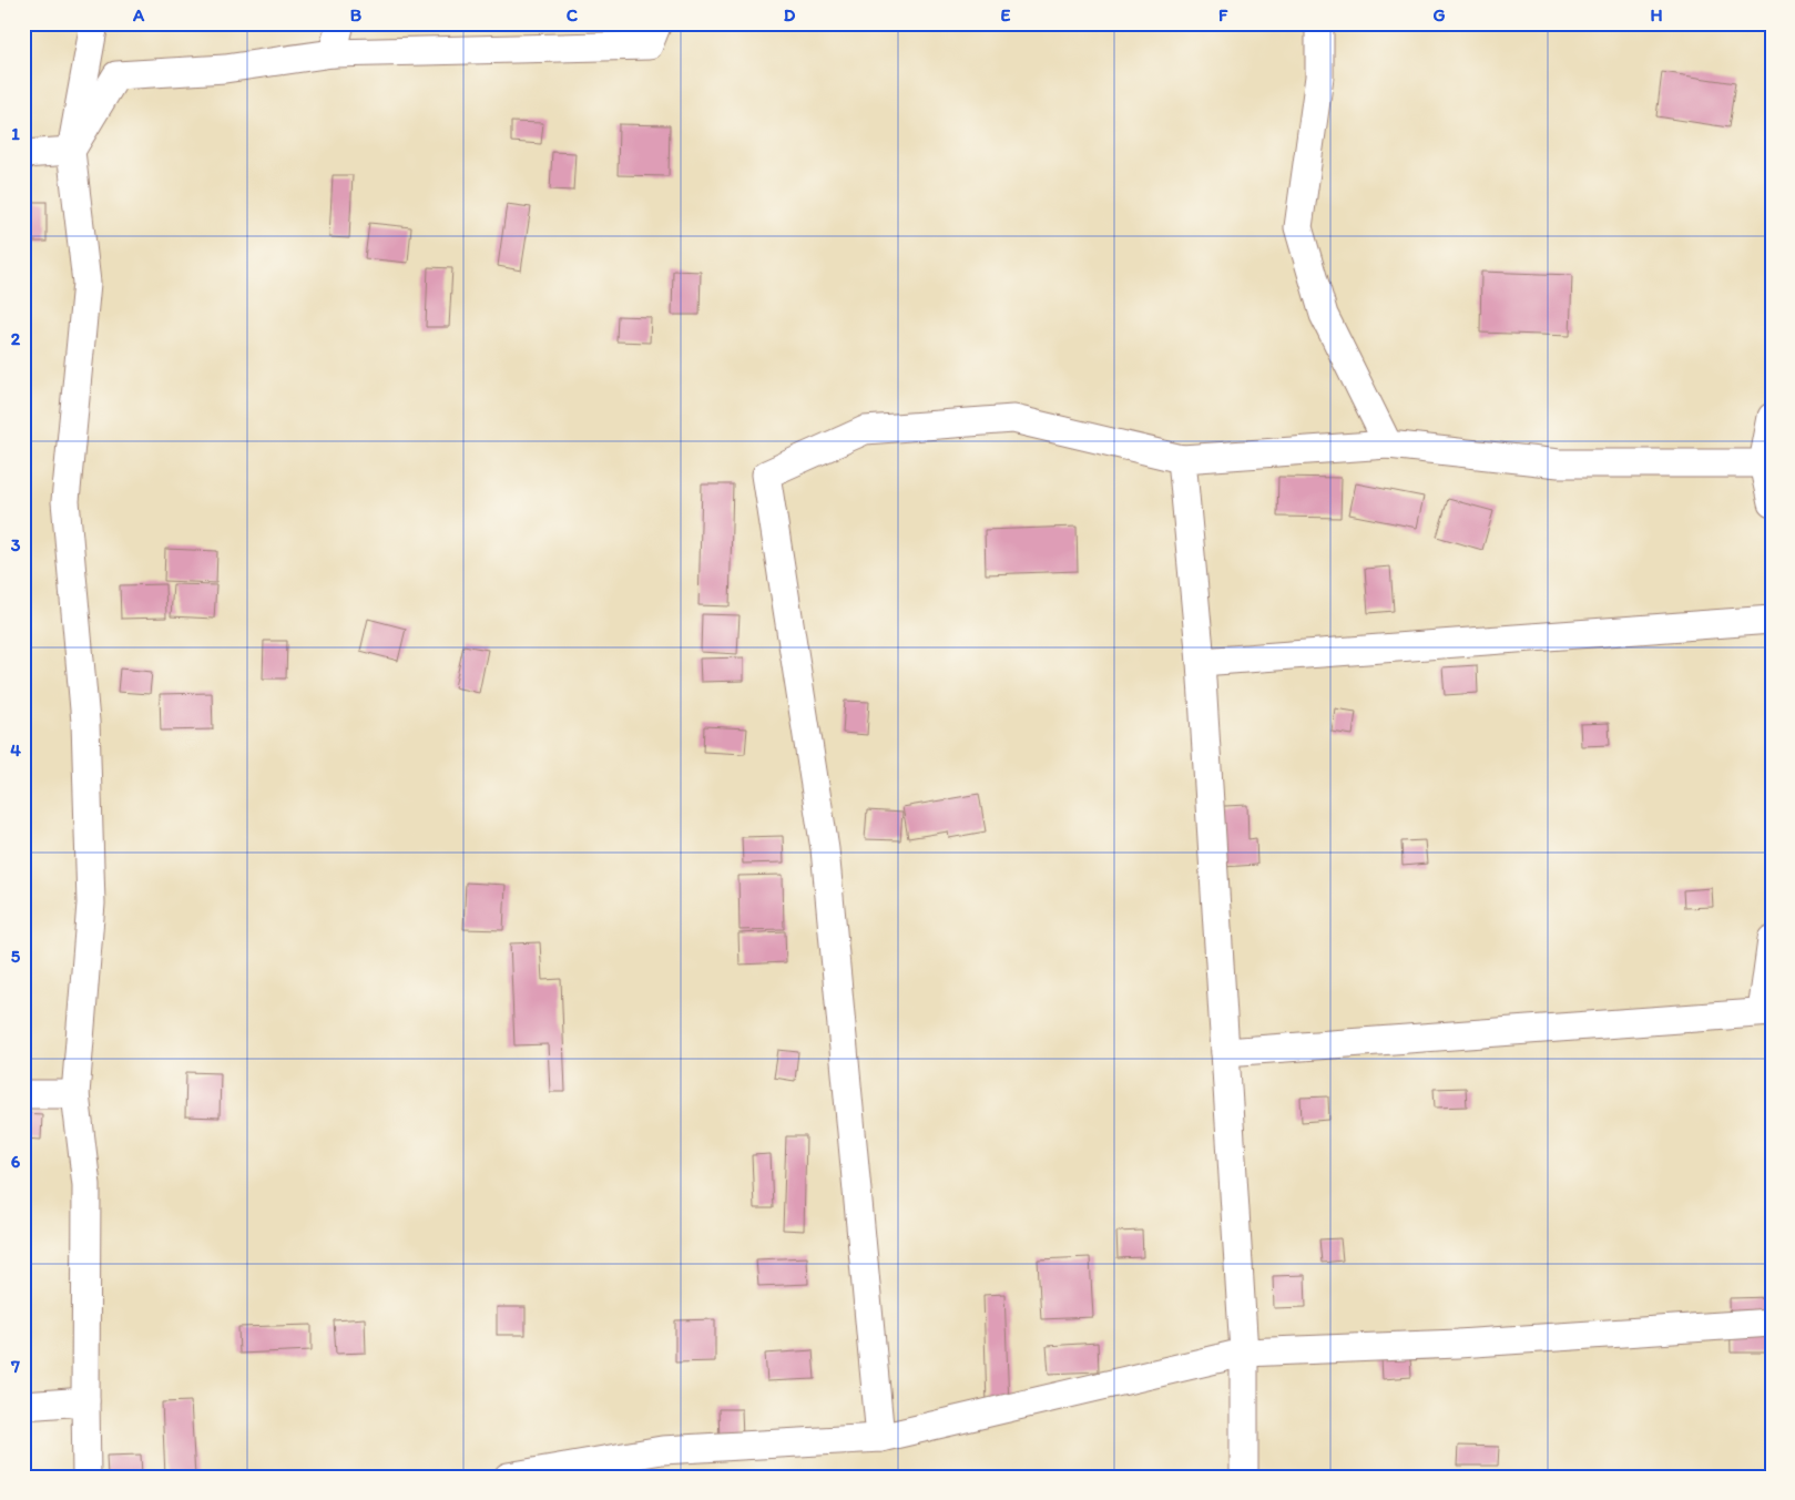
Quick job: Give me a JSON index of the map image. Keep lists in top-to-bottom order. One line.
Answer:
{"grid":{"columns":["A","B","C","D","E","F","G","H"],"rows":["1","2","3","4","5","6","7"]}}
